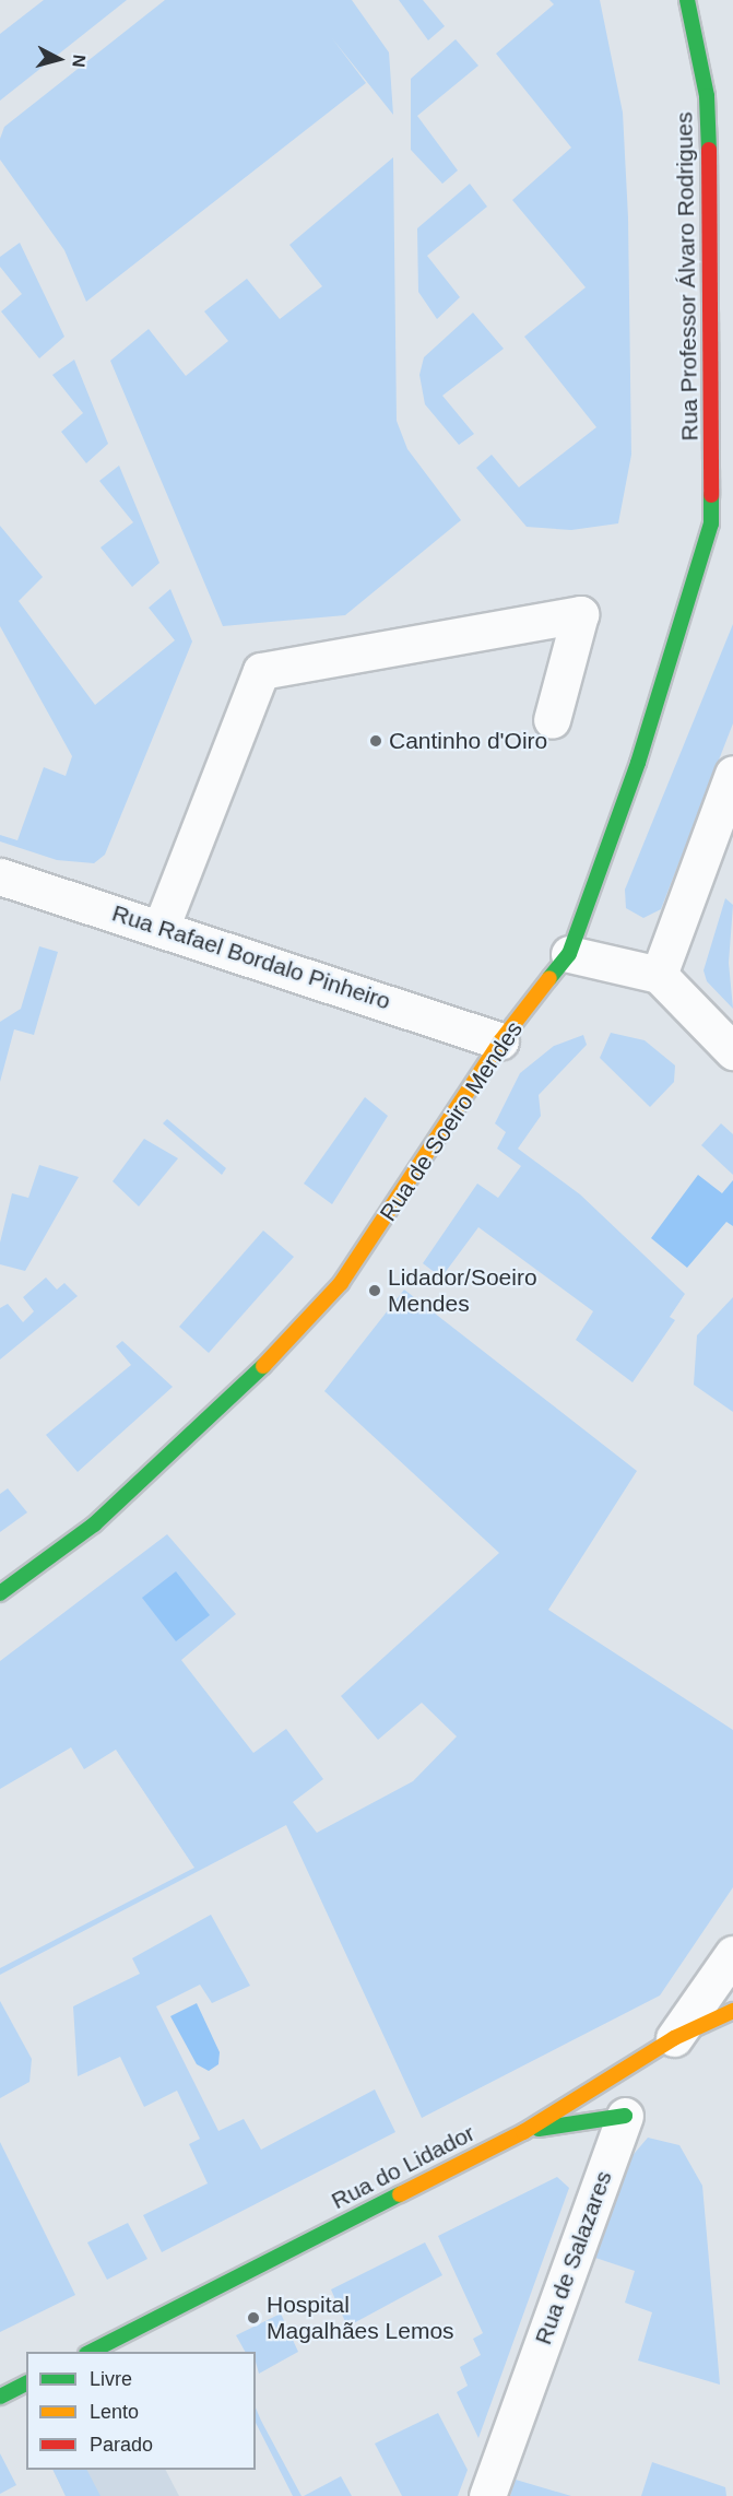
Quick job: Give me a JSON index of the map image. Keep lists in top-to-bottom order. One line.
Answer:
{"streets":{"street":["Rua Professor Álvaro Rodrigues","Rua Rafael Bordalo Pinheiro","Rua de Soeiro Mendes","Rua do Lidador","Rua de Salazares"]},"crossings":[["Rua Professor Álvaro Rodrigues","Rua de Soeiro Mendes"],["Rua Rafael Bordalo Pinheiro","Rua de Soeiro Mendes"],["Rua do Lidador","Rua de Salazares"]],"places":["Cantinho d'Oiro","Lidador/Soeiro Mendes","Hospital Magalhães Lemos"],"legend":["Livre","Lento","Parado"],"north":"right"}
